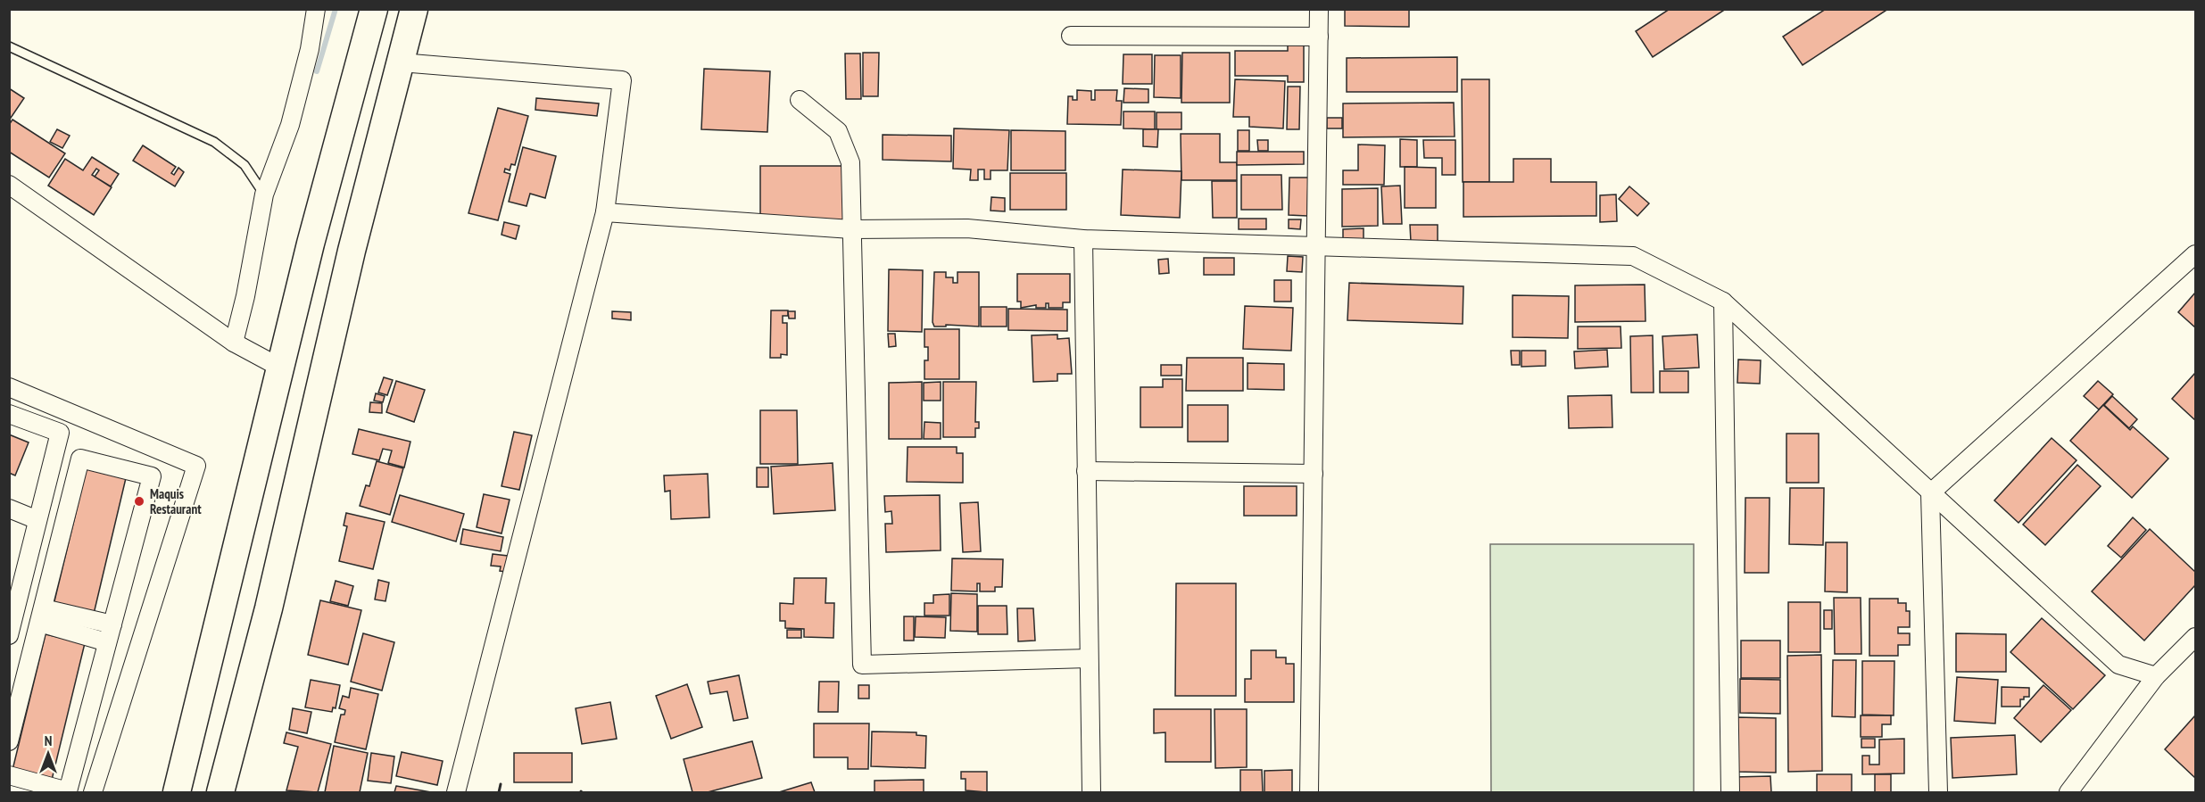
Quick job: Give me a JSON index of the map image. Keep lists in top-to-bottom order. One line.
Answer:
{"places":["Maquis Restaurant"],"north":"top"}
